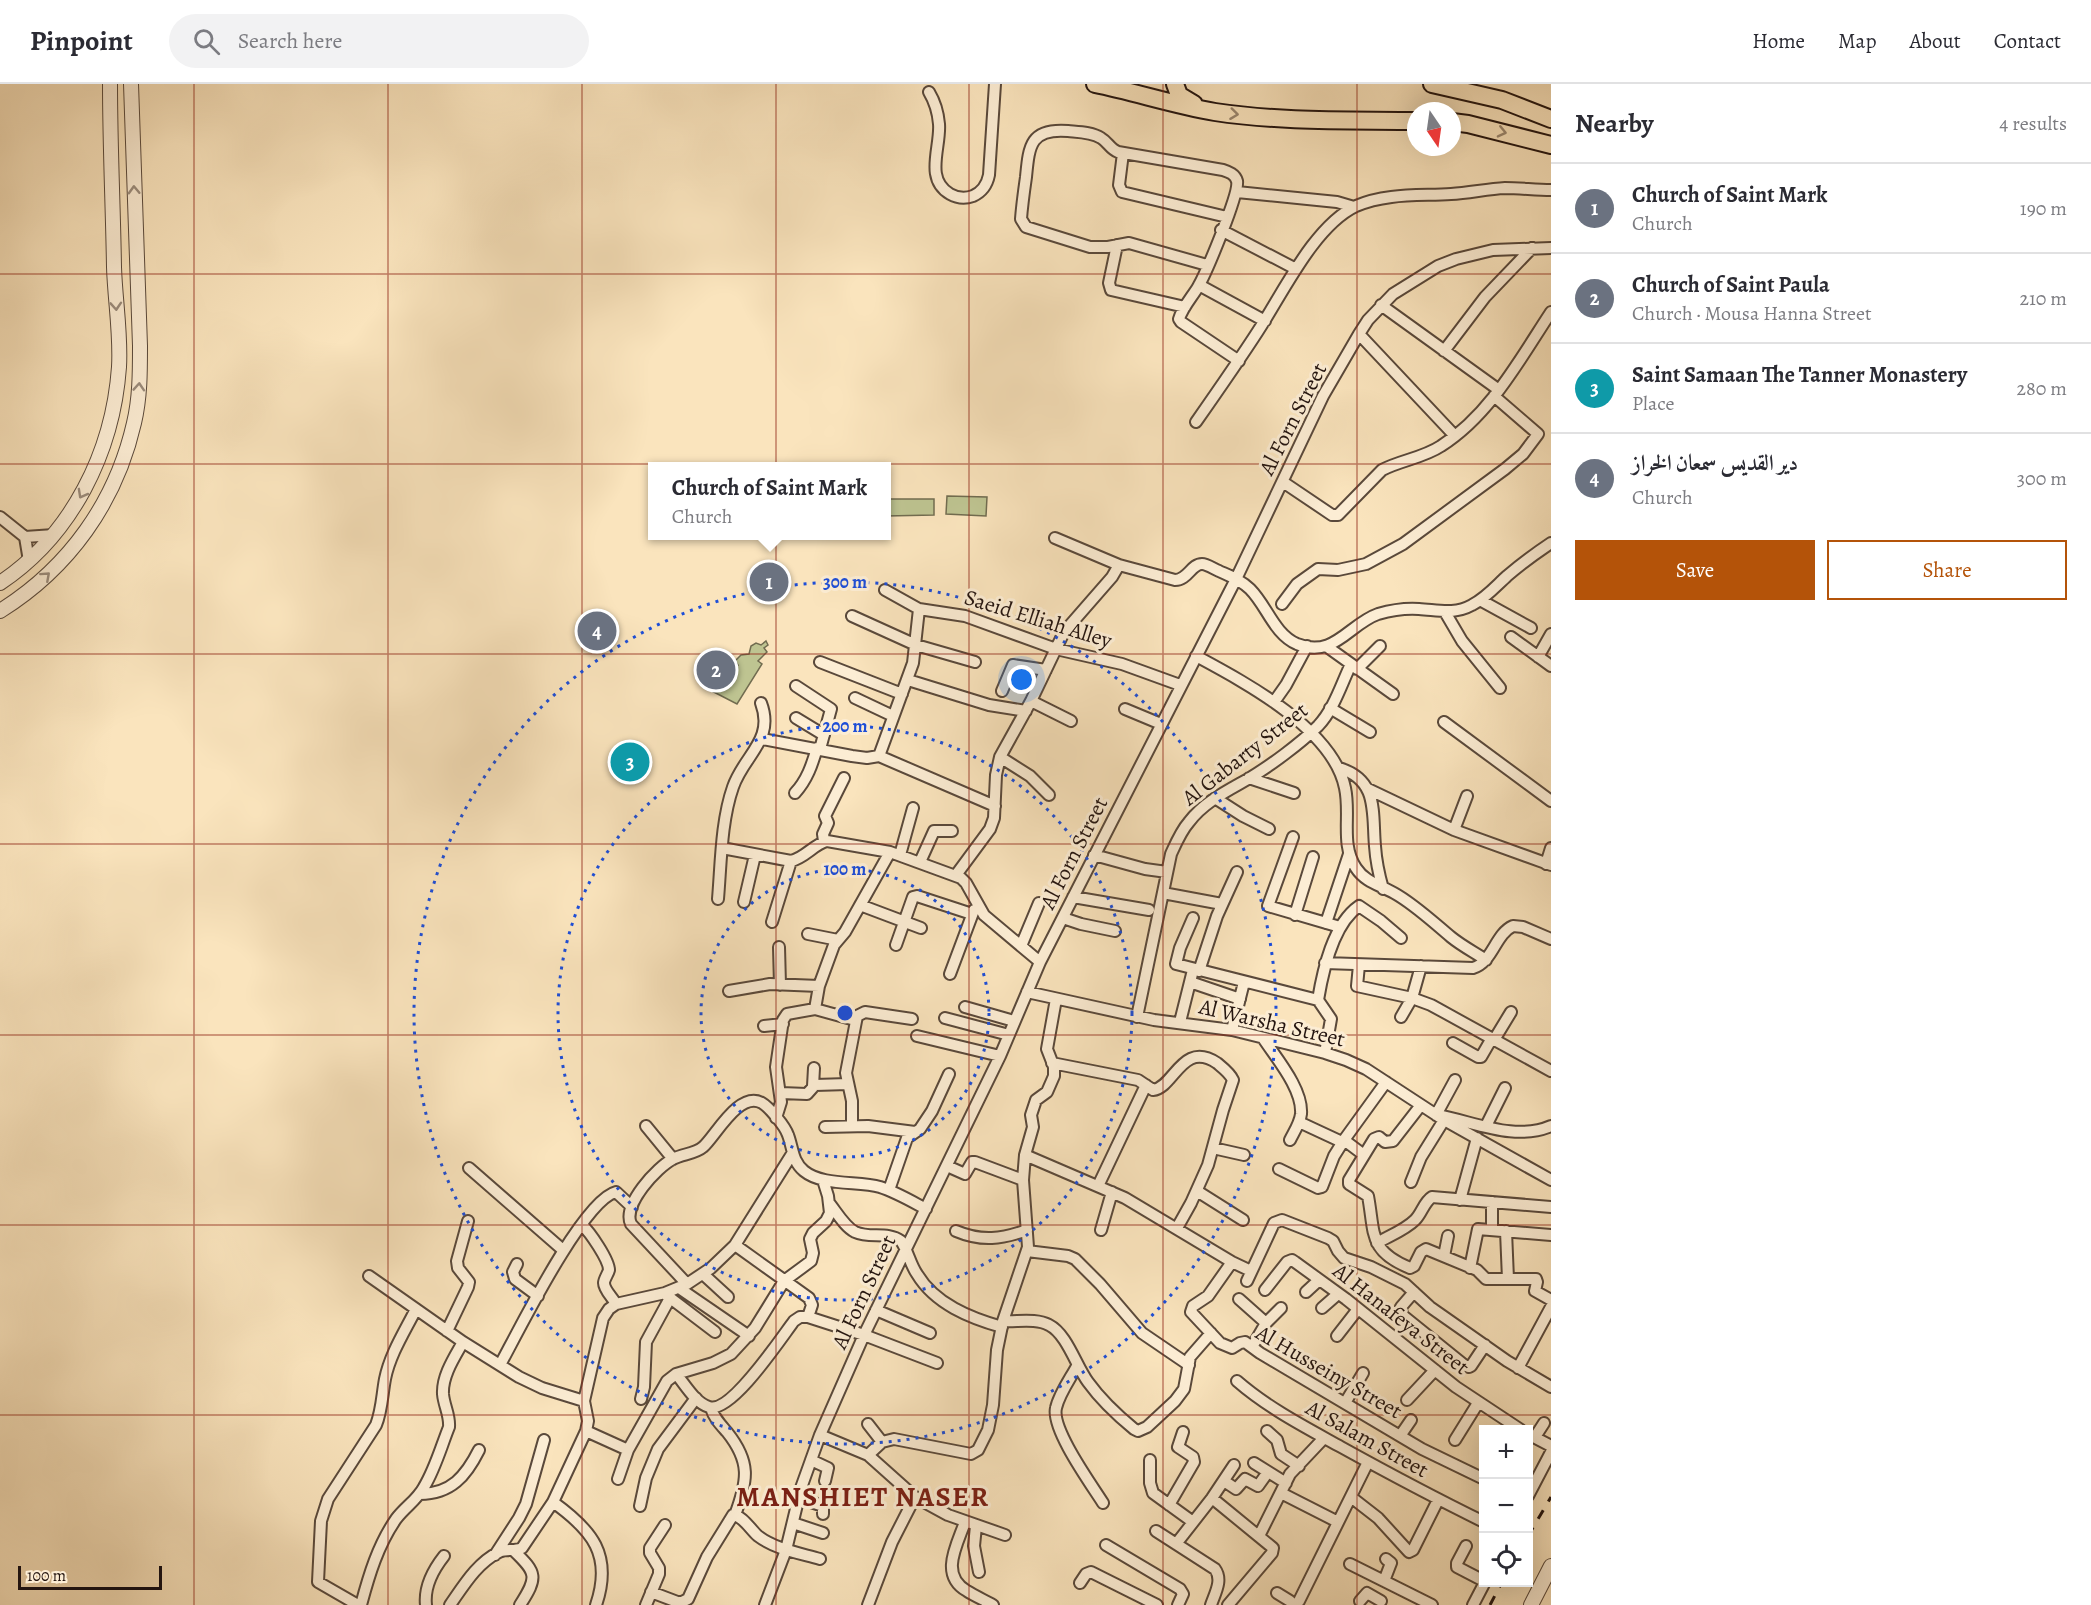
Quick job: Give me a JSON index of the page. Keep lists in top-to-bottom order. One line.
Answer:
{"streets":{"street":["Al Forn Street","Saeid Elliah Alley","Al Gabarty Street","Al Warsha Street","Al Hanafeya Street","Al Husseiny Street","Al Salam Street"]},"crossings":[["Al Forn Street","Saeid Elliah Alley"],["Al Forn Street","Al Warsha Street"],["Al Gabarty Street","Al Warsha Street"]],"districts":["MANSHIET NASER"],"scale_bar":"100 m","north":"bottom","page":{"header":"Pinpoint","search":"Search here","nav":["Home","Map","About","Contact"],"heading":["Nearby","4 results"],"list":[{"mark":"1","name":"Church of Saint Mark","note":"Church","value":"190 m"},{"mark":"2","name":"Church of Saint Paula","note":"Church · Mousa Hanna Street","value":"210 m"},{"mark":"3","name":"Saint Samaan The Tanner Monastery","note":"Place","value":"280 m"},{"mark":"4","name":"دير القديس سمعان الخراز","note":"Church","value":"300 m"}],"popup":["Church of Saint Mark","Church"],"buttons":["Save","Share"],"pins":["1","4","2","3"],"map_buttons":["+","−"],"scale":"100 m"},"rings":["300 m","200 m","100 m"]}
